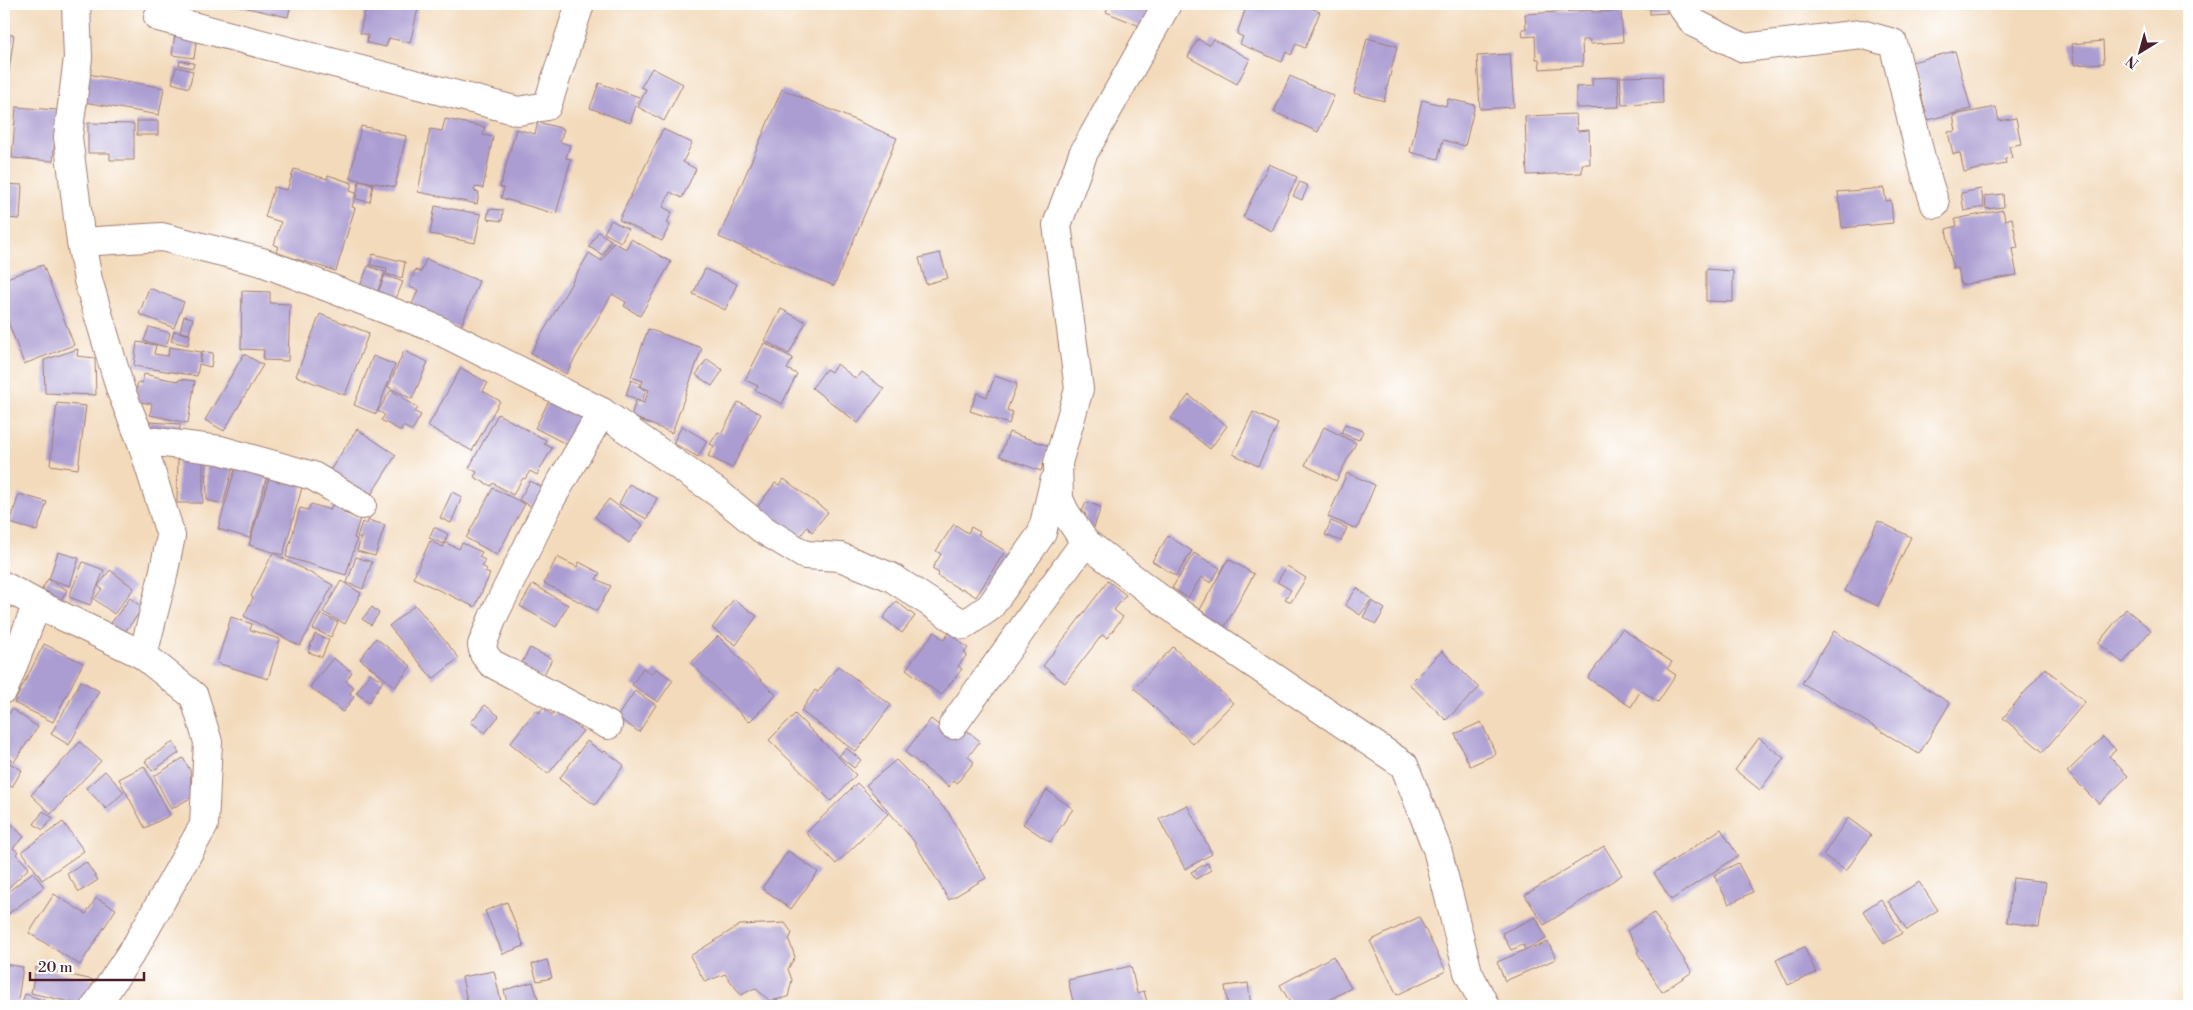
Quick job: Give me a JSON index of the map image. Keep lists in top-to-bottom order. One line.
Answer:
{"scale_bar":"20 m","north":"bottom left"}
